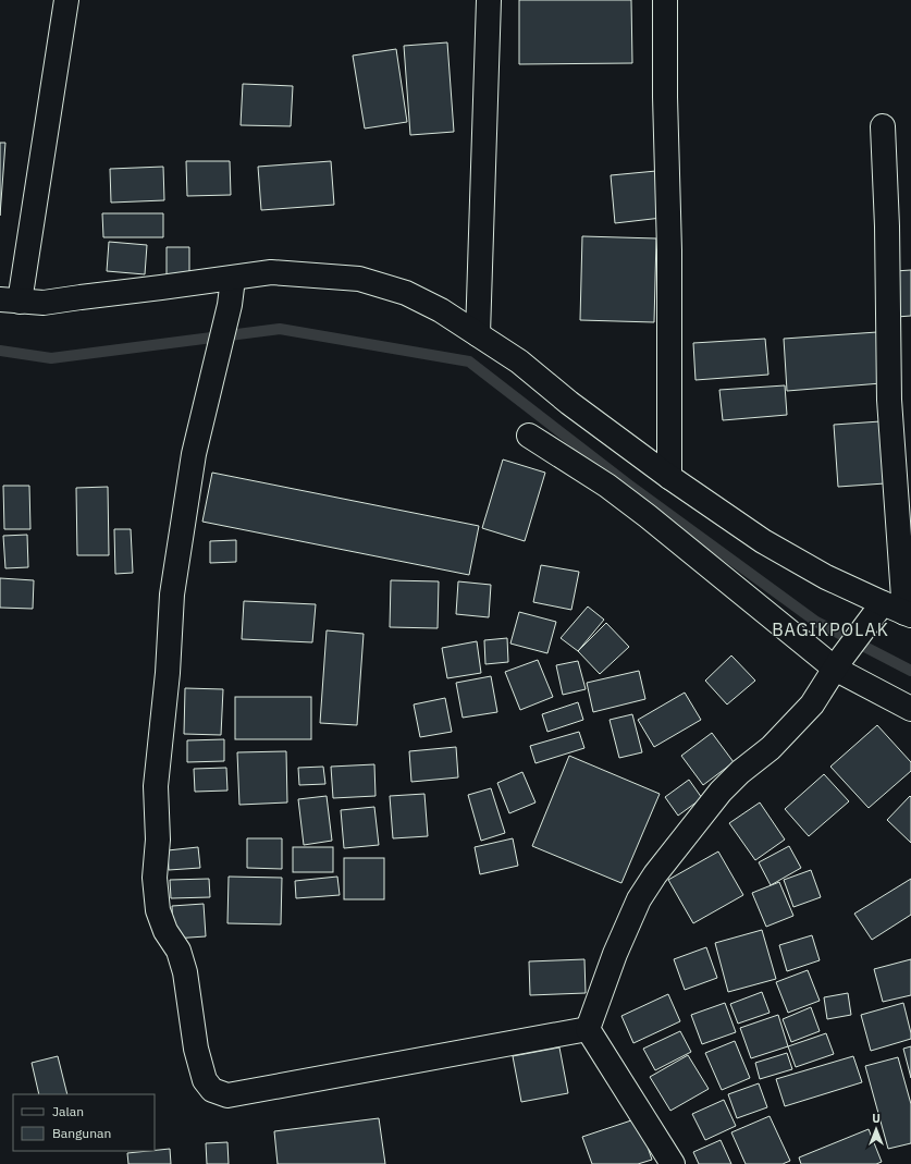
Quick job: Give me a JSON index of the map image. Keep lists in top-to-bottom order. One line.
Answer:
{"districts":["BAGIKPOLAK"],"legend":["Jalan","Bangunan"],"north":"top"}
